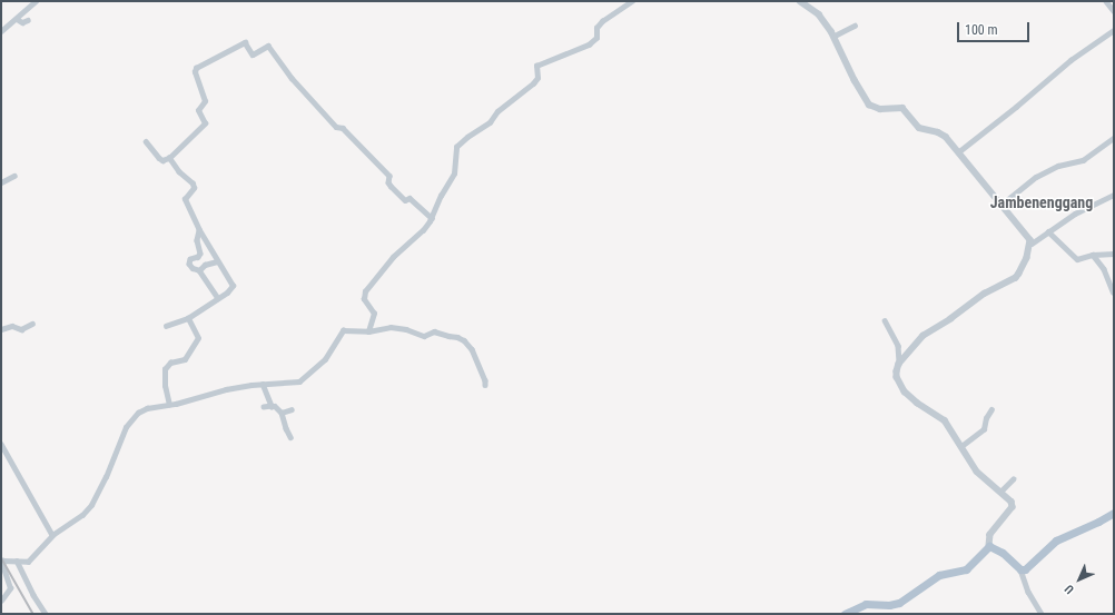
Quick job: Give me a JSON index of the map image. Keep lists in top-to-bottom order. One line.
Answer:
{"districts":["Jambenenggang"],"scale_bar":"100 m","north":"bottom left"}
